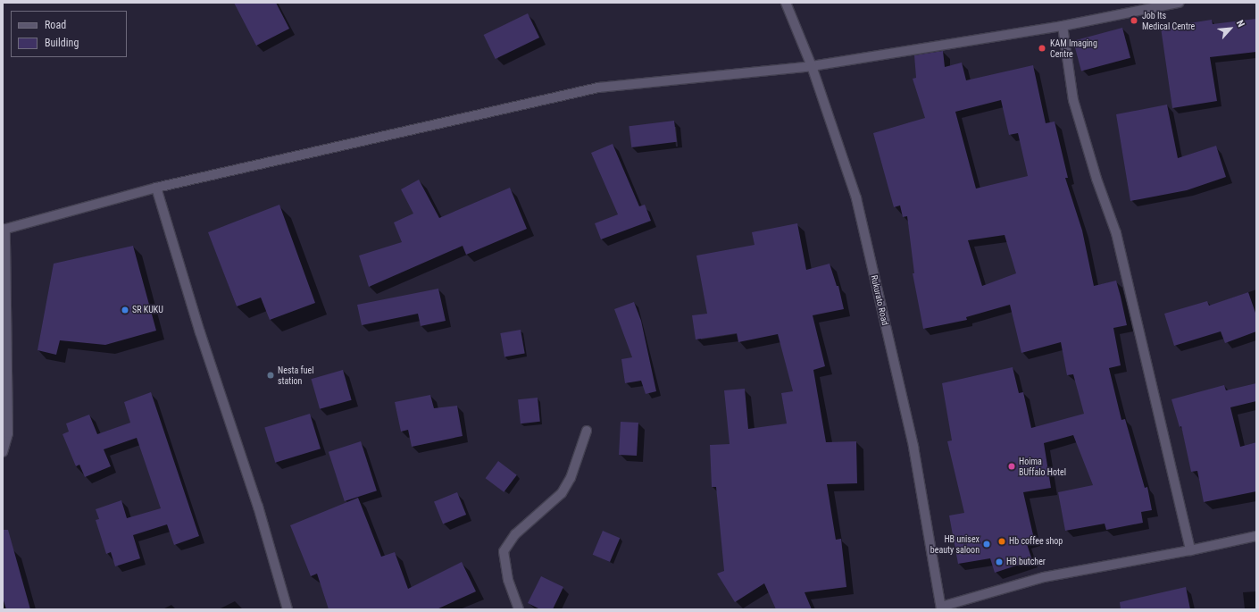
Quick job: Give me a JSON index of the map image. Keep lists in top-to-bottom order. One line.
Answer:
{"streets":{"street":["Rukurato Road"]},"places":["Job Its Medical Centre","KAM Imaging Centre","SR KUKU","Nesta fuel station","Hoima BUffalo Hotel","Hb coffee shop","HB unisex beauty saloon","HB butcher"],"legend":["Road","Building"],"north":"top right"}
